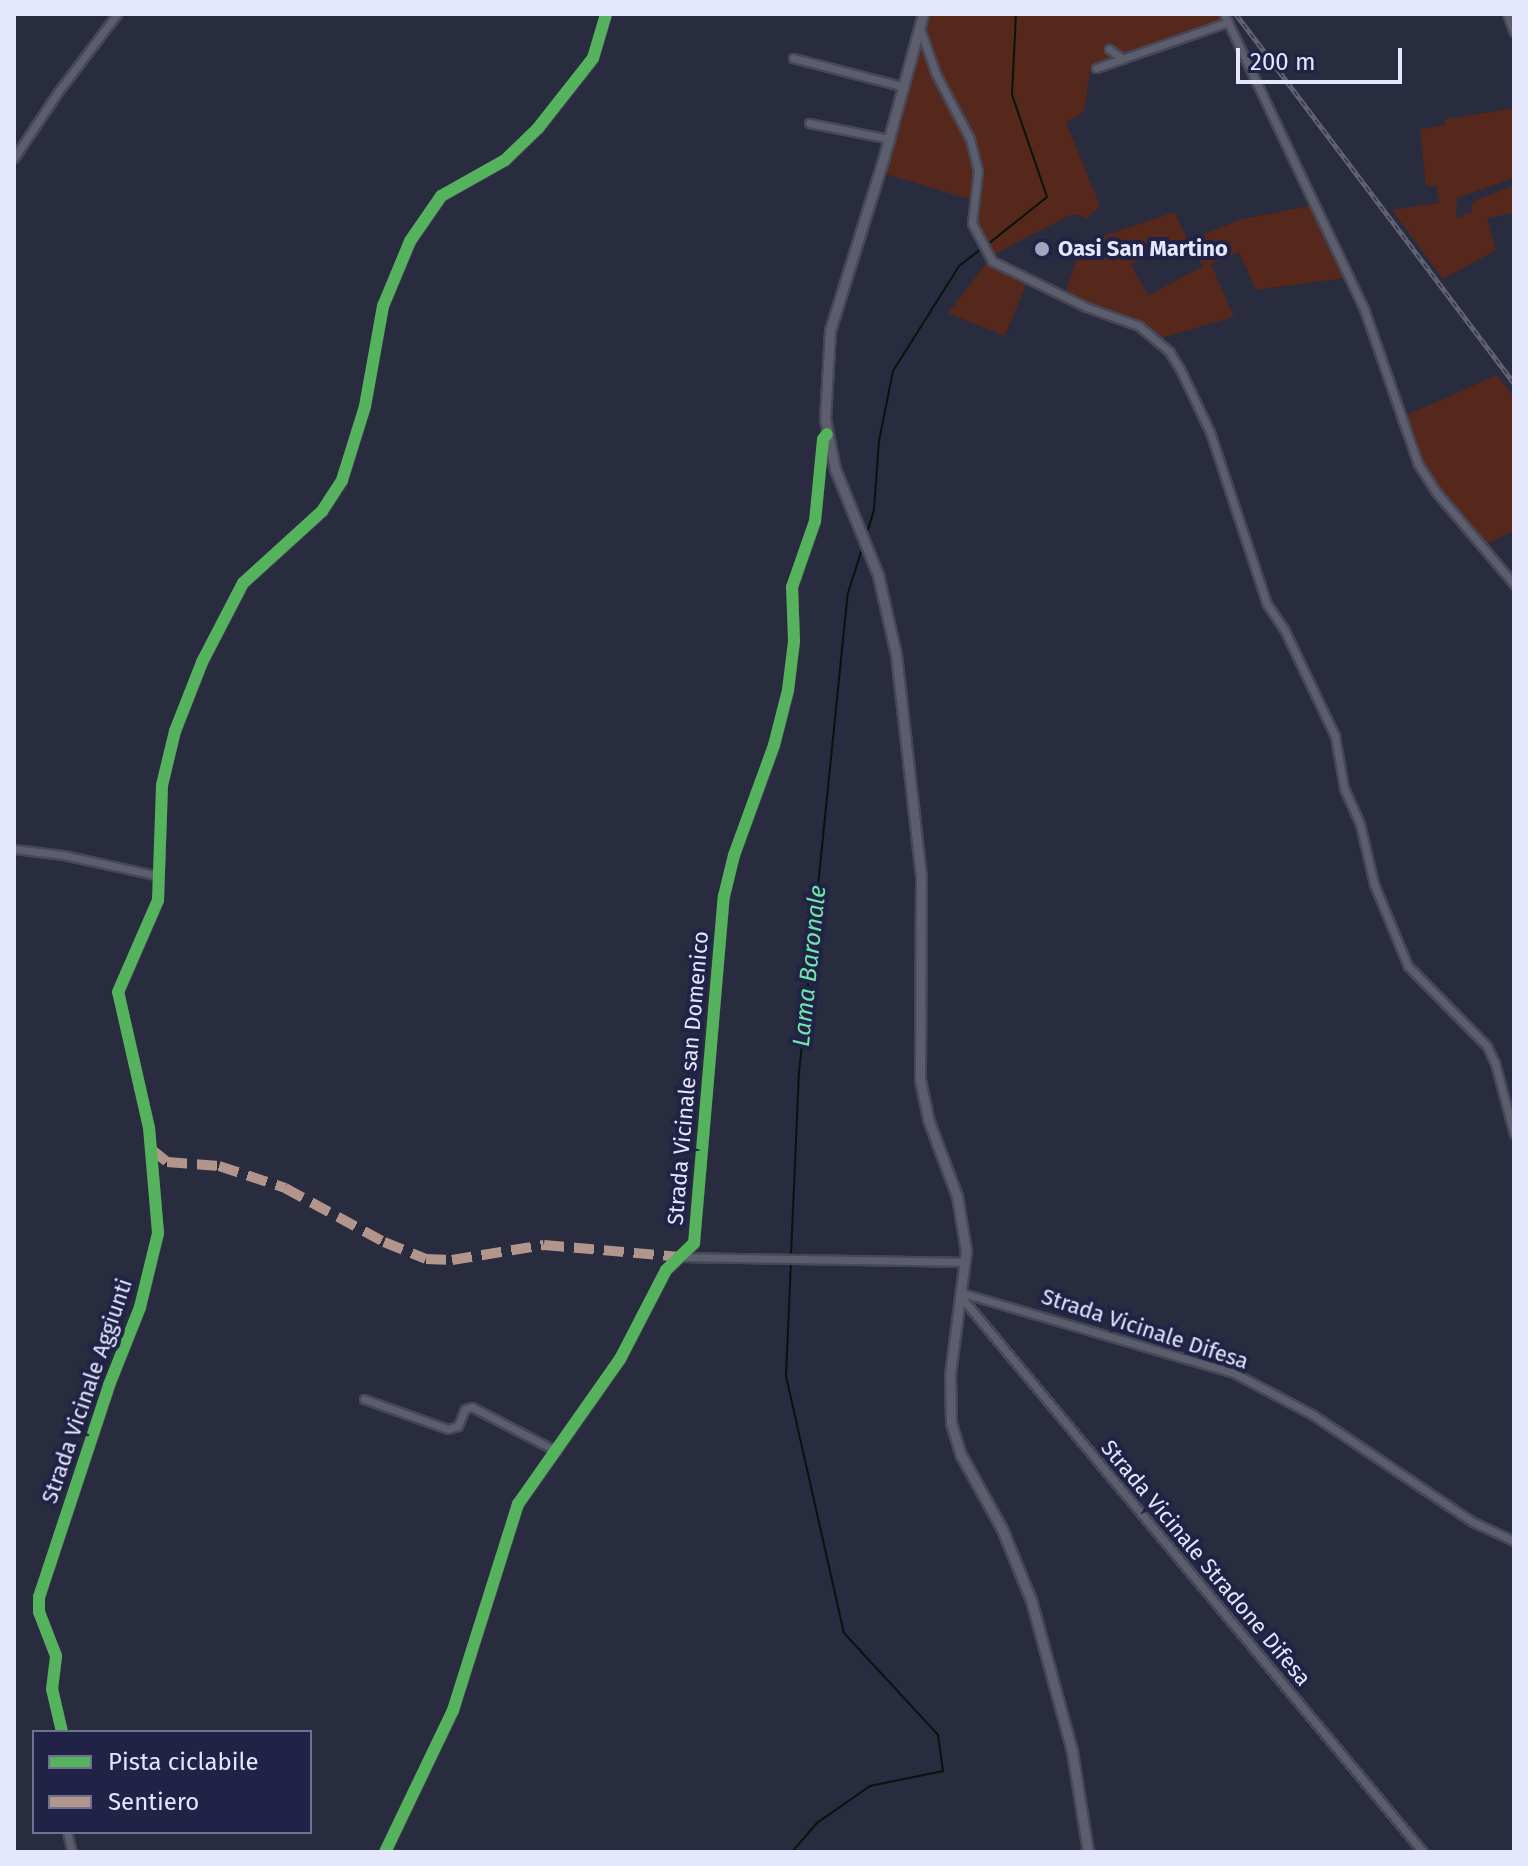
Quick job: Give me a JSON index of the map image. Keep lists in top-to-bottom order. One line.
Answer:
{"streets":{"street":["Strada Vicinale san Domenico","Strada Vicinale Difesa","Strada Vicinale Aggiunti","Strada Vicinale Stradone Difesa"]},"crossings":[["Strada Vicinale Difesa","Strada Vicinale Stradone Difesa"]],"water":["Lama Baronale"],"places":["Oasi San Martino"],"legend":["Pista ciclabile","Sentiero"],"scale_bar":"200 m"}
